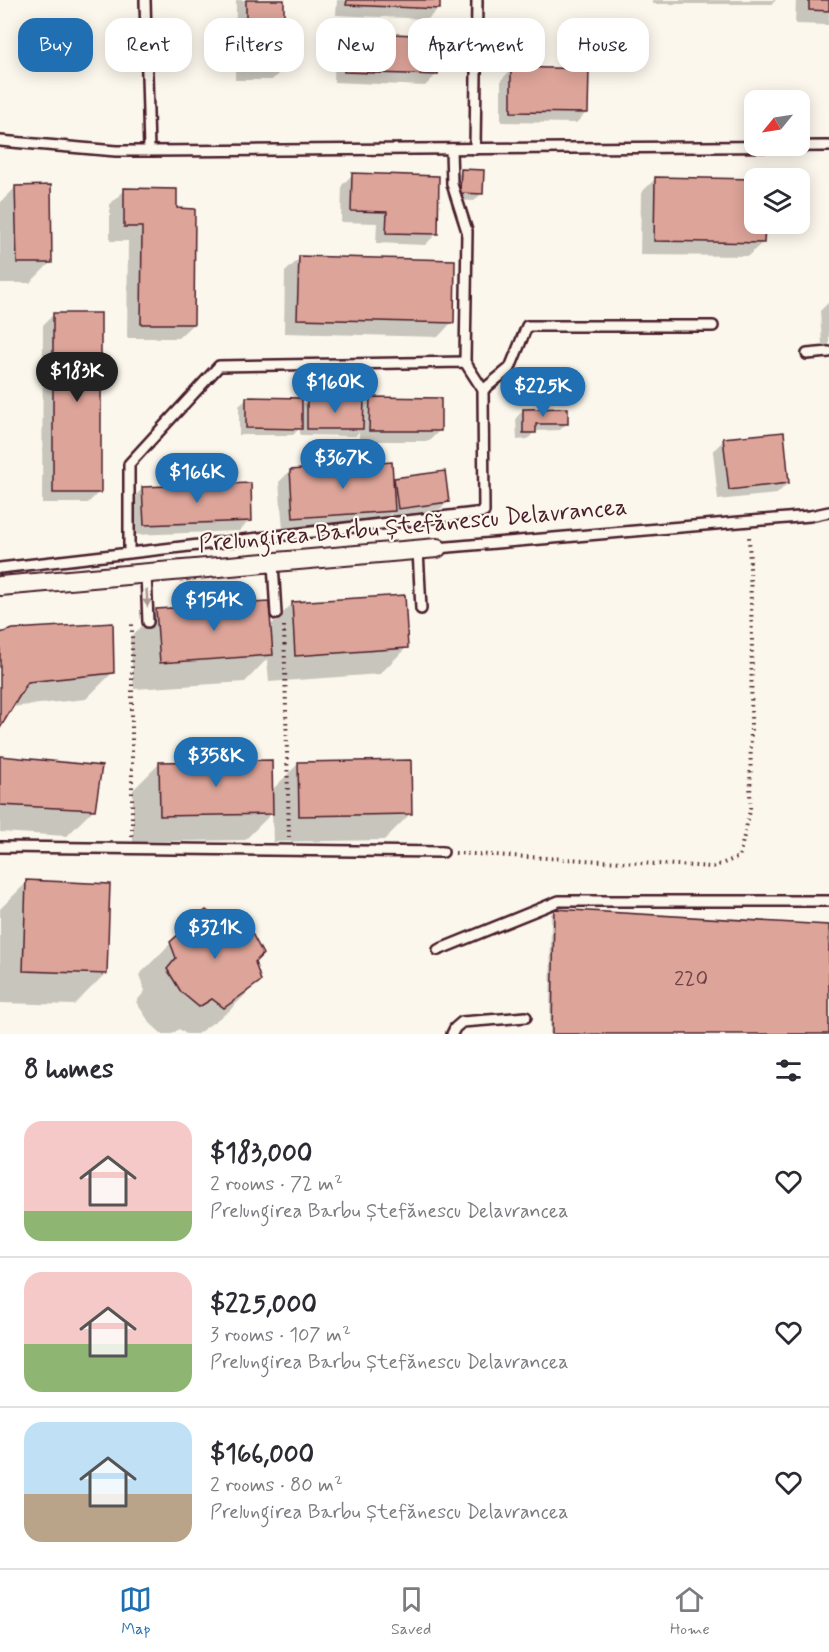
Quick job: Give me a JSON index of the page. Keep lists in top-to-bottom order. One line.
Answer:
{"streets":{"street":["Prelungirea Barbu Ștefănescu Delavrancea"]},"house_numbers":["220"],"north":"bottom left","page":{"chip":["Buy","Rent","Filters","New","Apartment","House"],"price":["$183K","$160K","$225K","$367K","$166K","$154K","$358K","$321K"],"heading":"8 homes","list":[{"name":"$183,000","note":"2 rooms · 72 m² · Prelungirea Barbu Ștefănescu Delavrancea"},{"name":"$225,000","note":"3 rooms · 107 m² · Prelungirea Barbu Ștefănescu Delavrancea"},{"name":"$166,000","note":"2 rooms · 80 m² · Prelungirea Barbu Ștefănescu Delavrancea"}],"tabs":["Map","Saved","Home"]}}
